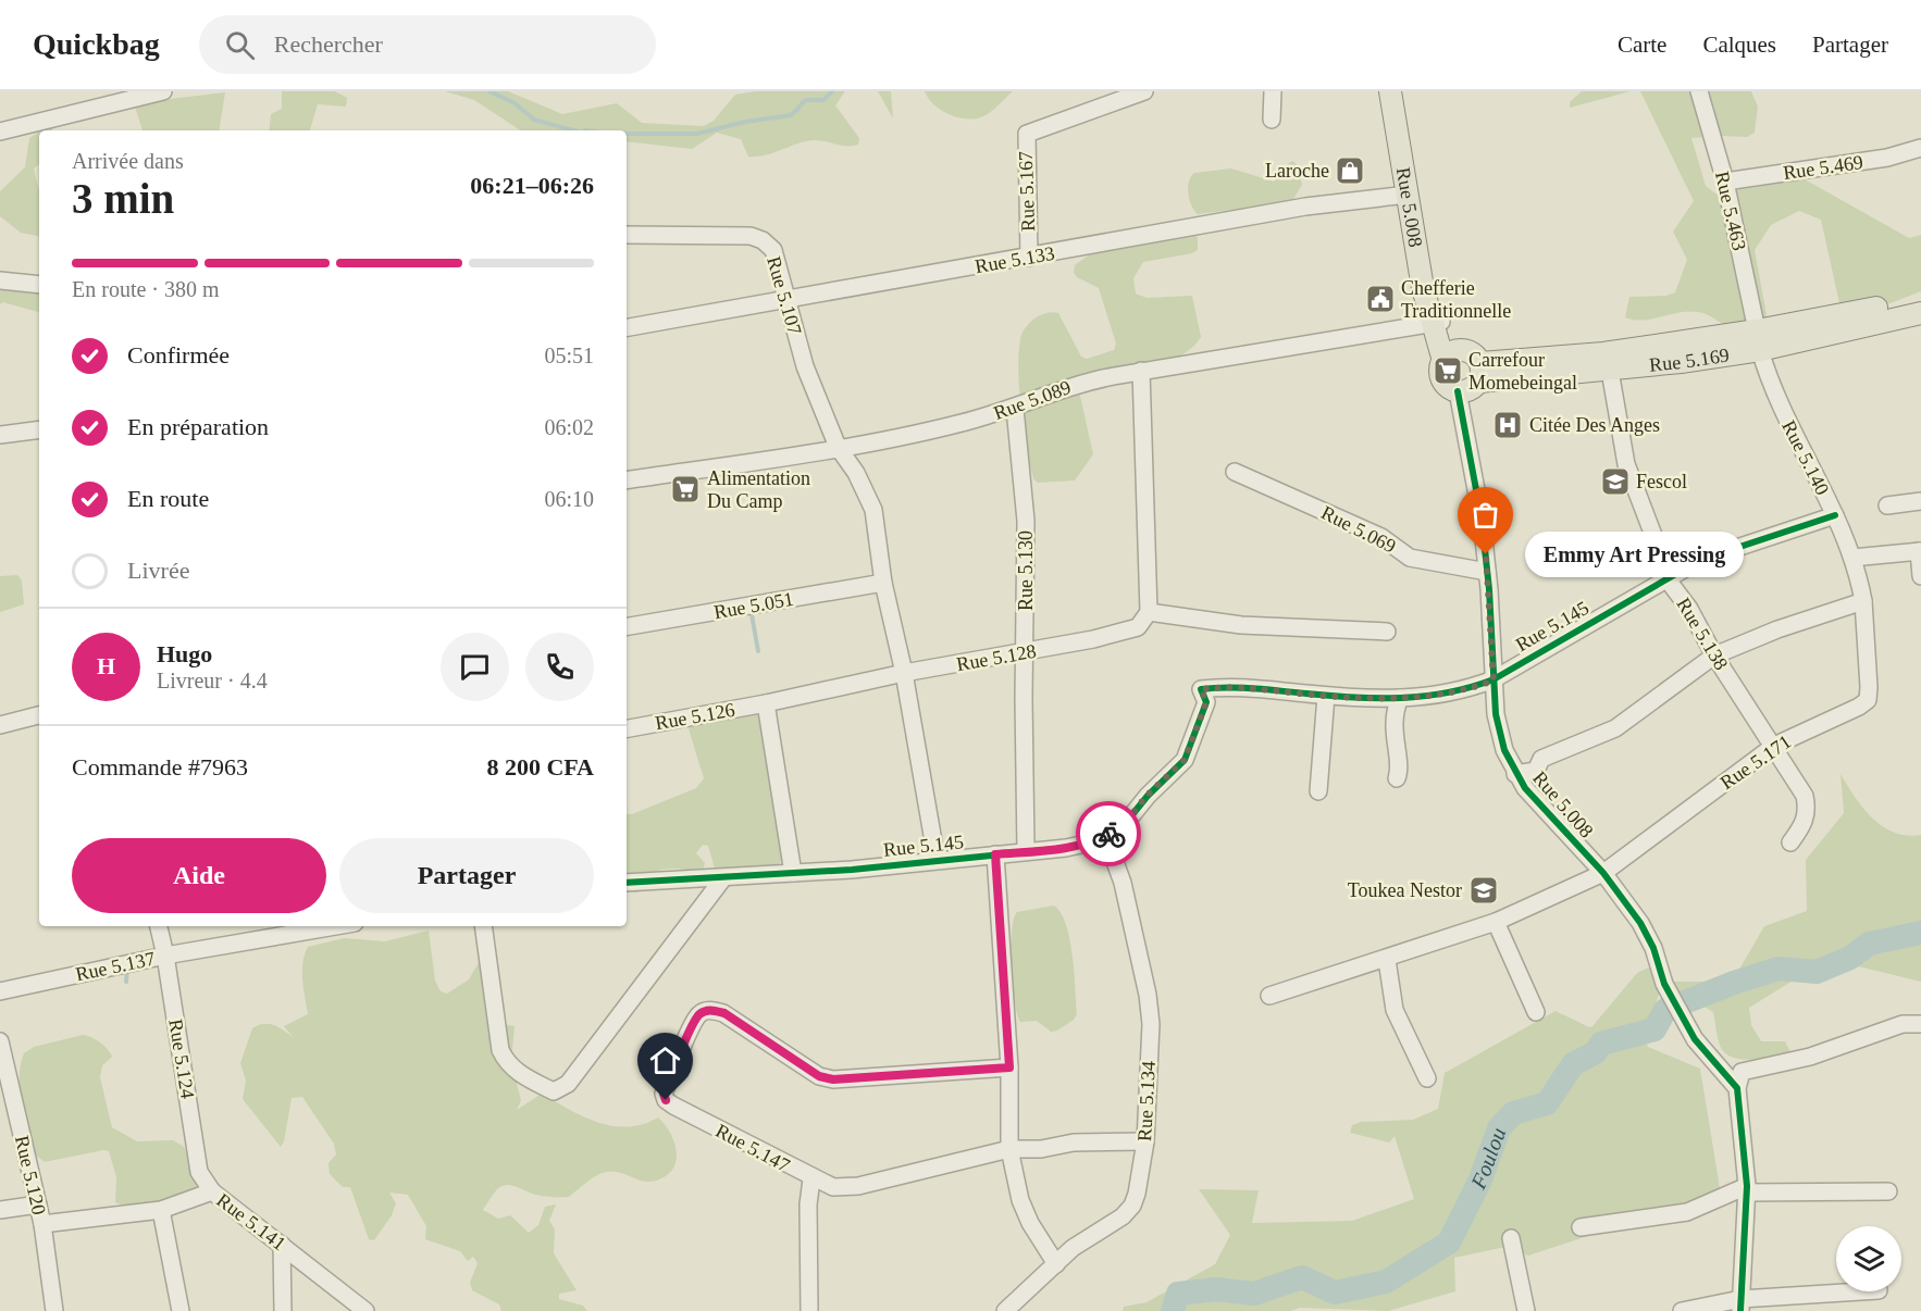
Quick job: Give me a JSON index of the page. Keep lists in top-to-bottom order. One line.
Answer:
{"streets":{"main road":["Rue 5.008","Rue 5.169"],"street":["Rue 5.469","Rue 5.167","Rue 5.463","Rue 5.133","Rue 5.107","Rue 5.089","Rue 5.140","Rue 5.069","Rue 5.130","Rue 5.051","Rue 5.145","Rue 5.138","Rue 5.128","Rue 5.126","Rue 5.171","Rue 5.137","Rue 5.124","Rue 5.134","Rue 5.147","Rue 5.120","Rue 5.141"]},"crossings":[["Rue 5.469","Rue 5.463"],["Rue 5.167","Rue 5.133"],["Rue 5.008","Rue 5.133"],["Rue 5.008","Rue 5.169"],["Rue 5.008","Rue 5.089"],["Rue 5.008","Rue 5.069"],["Rue 5.008","Rue 5.145"],["Rue 5.008","Rue 5.171"],["Rue 5.463","Rue 5.169"],["Rue 5.463","Rue 5.140"],["Rue 5.133","Rue 5.107"],["Rue 5.107","Rue 5.089"],["Rue 5.107","Rue 5.051"],["Rue 5.107","Rue 5.145"],["Rue 5.107","Rue 5.128"],["Rue 5.169","Rue 5.140"],["Rue 5.169","Rue 5.138"],["Rue 5.089","Rue 5.130"],["Rue 5.140","Rue 5.145"],["Rue 5.140","Rue 5.171"],["Rue 5.130","Rue 5.145"],["Rue 5.130","Rue 5.128"],["Rue 5.145","Rue 5.138"],["Rue 5.145","Rue 5.134"],["Rue 5.138","Rue 5.171"],["Rue 5.128","Rue 5.126"],["Rue 5.137","Rue 5.124"],["Rue 5.124","Rue 5.141"],["Rue 5.134","Rue 5.147"],["Rue 5.120","Rue 5.141"]],"water":["Foulou"],"places":{"shop":["Laroche"],"public building":["Chefferie Traditionnelle"],"supermarket":["Carrefour Momebeingal","Alimentation Du Camp"],"hospital":["Citée Des Anges"],"school or university":["Fescol","Toukea Nestor"],"other":["Emmy Art Pressing"]},"page":{"header":"Quickbag","search":"Rechercher","nav":["Carte","Calques","Partager"],"heading":["3 min","Arrivée dans","06:21–06:26"],"panel":["Hugo","Livreur · 4.4","Commande #7963","8 200 CFA"],"bar":"En route · 380 m","list":[["Confirmée","05:51"],["En préparation","06:02"],["En route","06:10"],"Livrée"],"bubble":"Emmy Art Pressing","round":"H","buttons":["Aide","Partager"]}}
